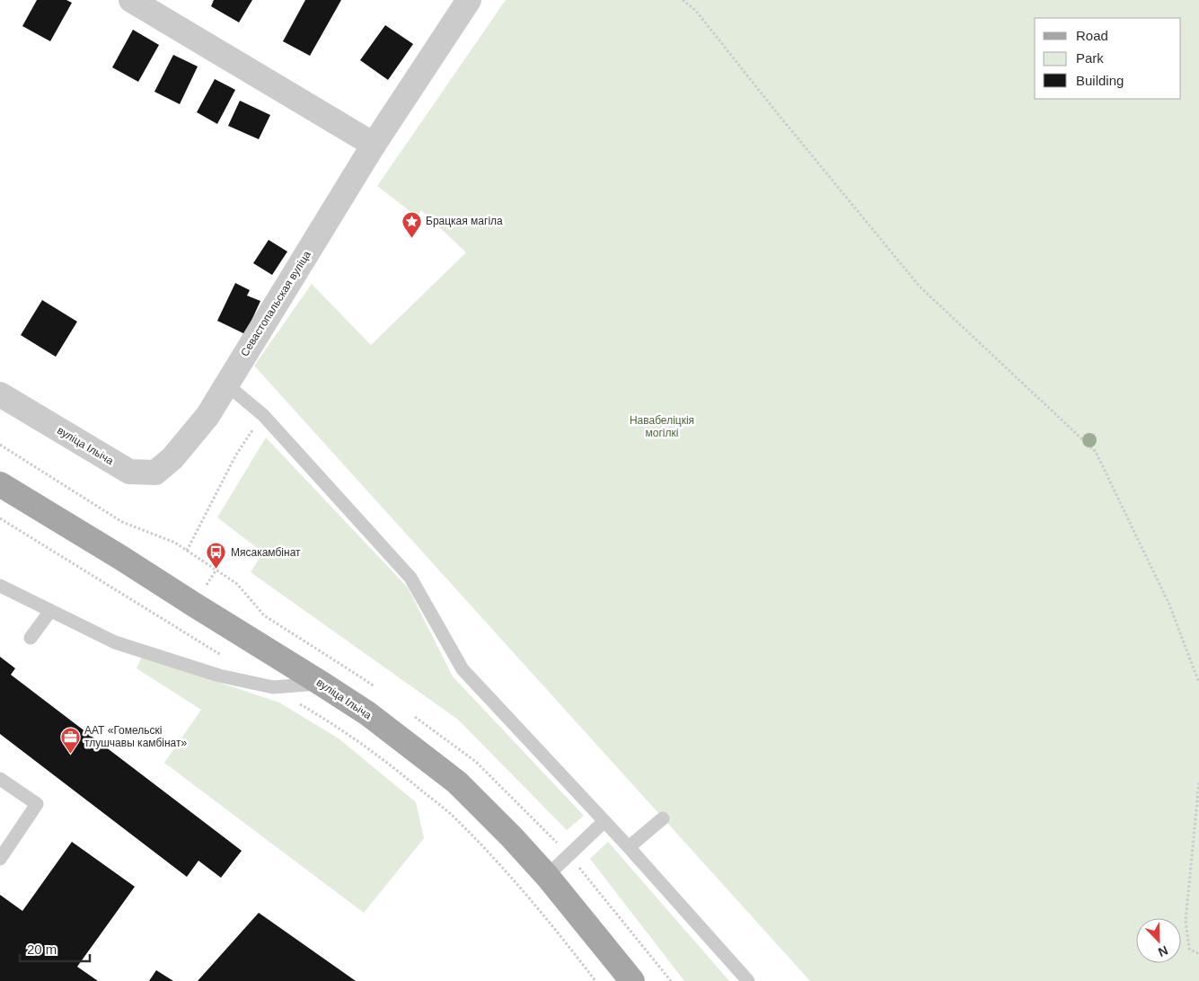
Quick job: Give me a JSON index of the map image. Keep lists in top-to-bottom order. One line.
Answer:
{"streets":{"main road":["вуліца Ільіча"],"street":["Севастопальская вуліца"]},"crossings":[["Севастопальская вуліца","вуліца Ільіча"]],"parks":["Навабеліцкія могілкі"],"places":{"place":["Брацкая магіла"],"bus stop":["Мясакамбінат"],"office":["ААТ «Гомельскі тлушчавы камбінат»"]},"legend":["Road","Park","Building"],"scale_bar":"20 m","north":"bottom right"}
